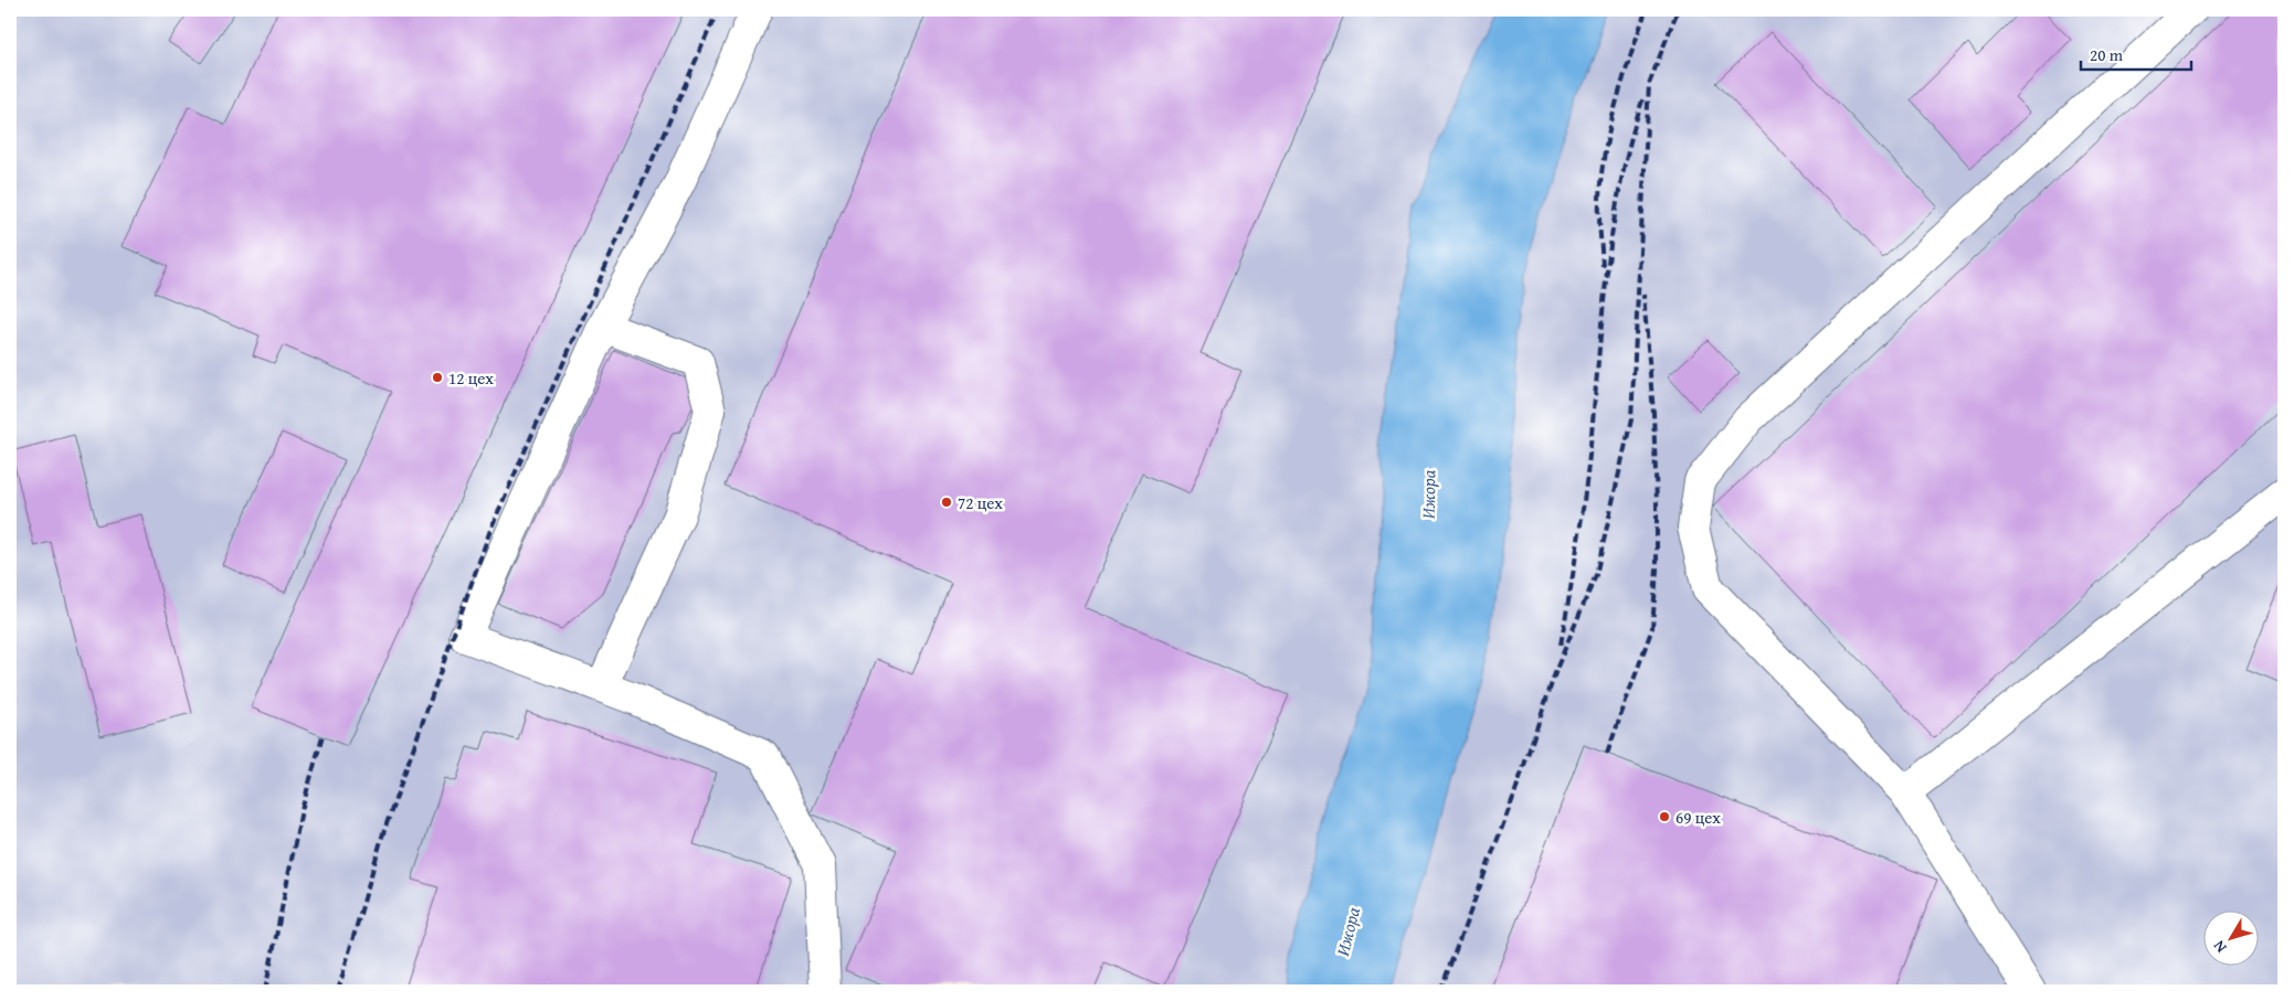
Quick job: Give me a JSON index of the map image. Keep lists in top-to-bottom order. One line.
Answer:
{"water":["Ижора"],"places":["12 цех","72 цех","69 цех"],"scale_bar":"20 m","north":"bottom left"}
